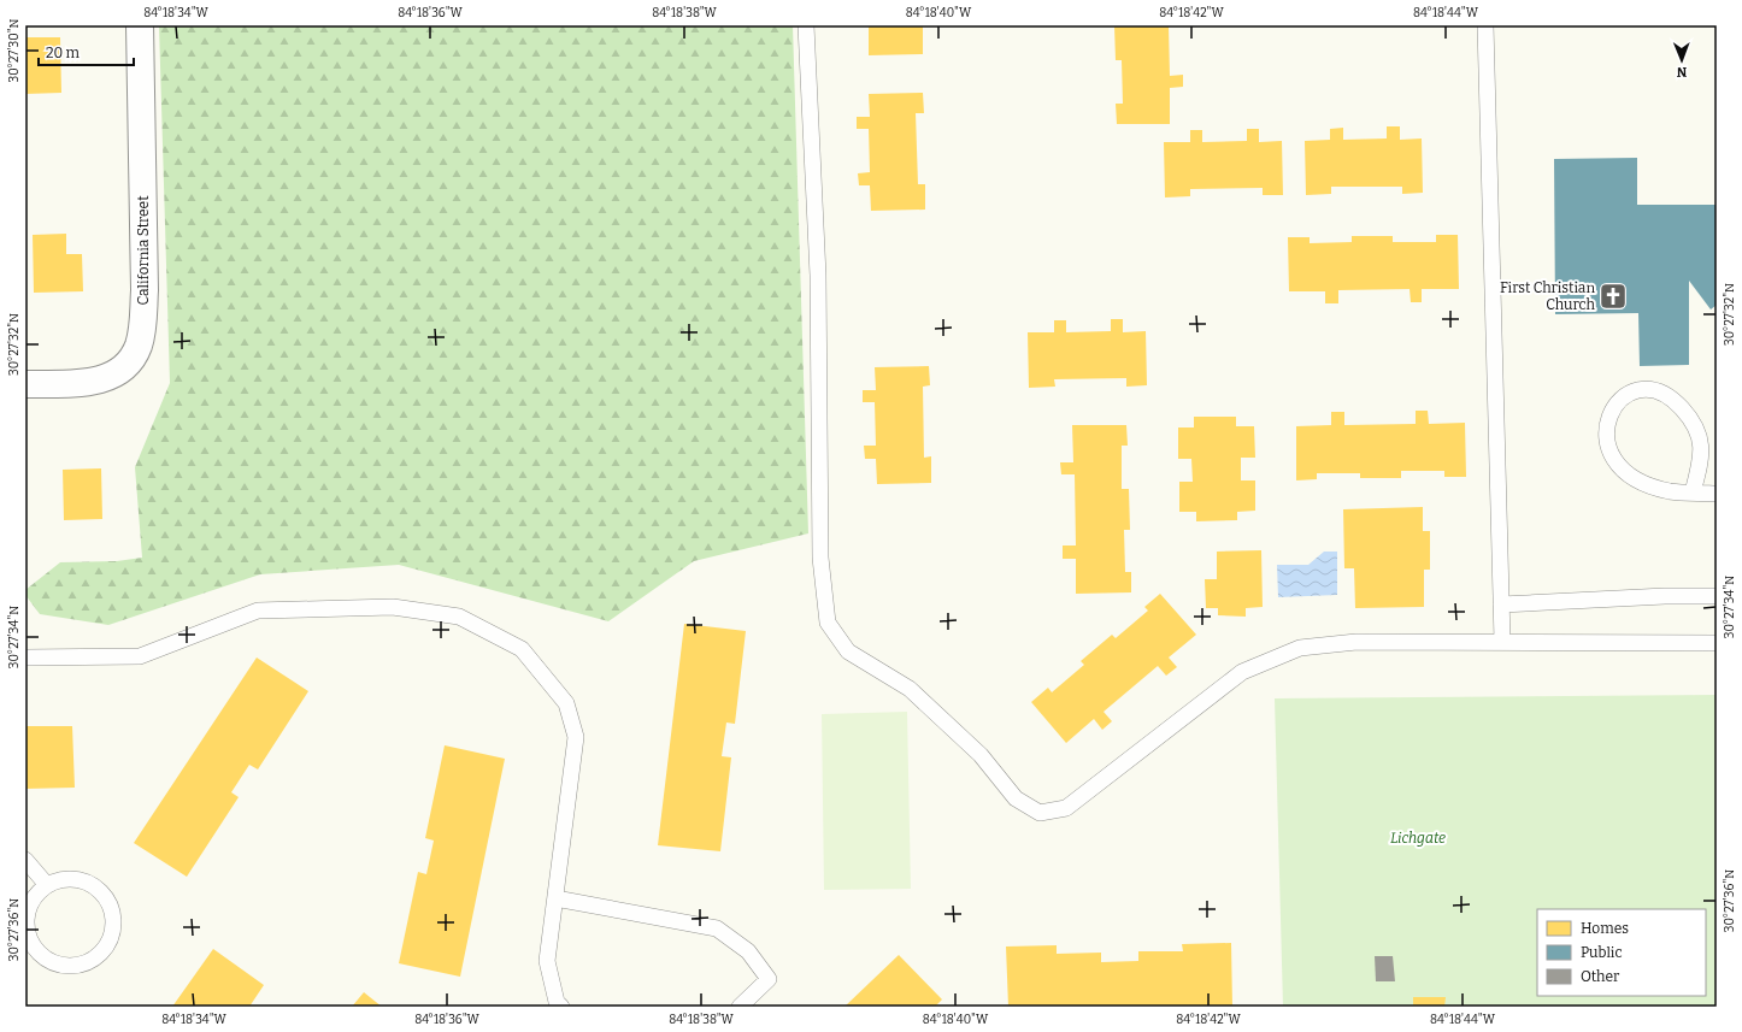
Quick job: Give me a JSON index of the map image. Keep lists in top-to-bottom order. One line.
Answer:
{"streets":{"street":["California Street"]},"parks":["Lichgate"],"places":{"church":["First Christian Church"]},"legend":["Homes","Public","Other"],"scale_bar":"20 m","north":"bottom","coordinates":["84°18'34\"W","84°18'36\"W","84°18'38\"W","84°18'40\"W","84°18'42\"W","84°18'44\"W","30°27'30\"N","30°27'32\"N","30°27'34\"N","30°27'36\"N"]}
